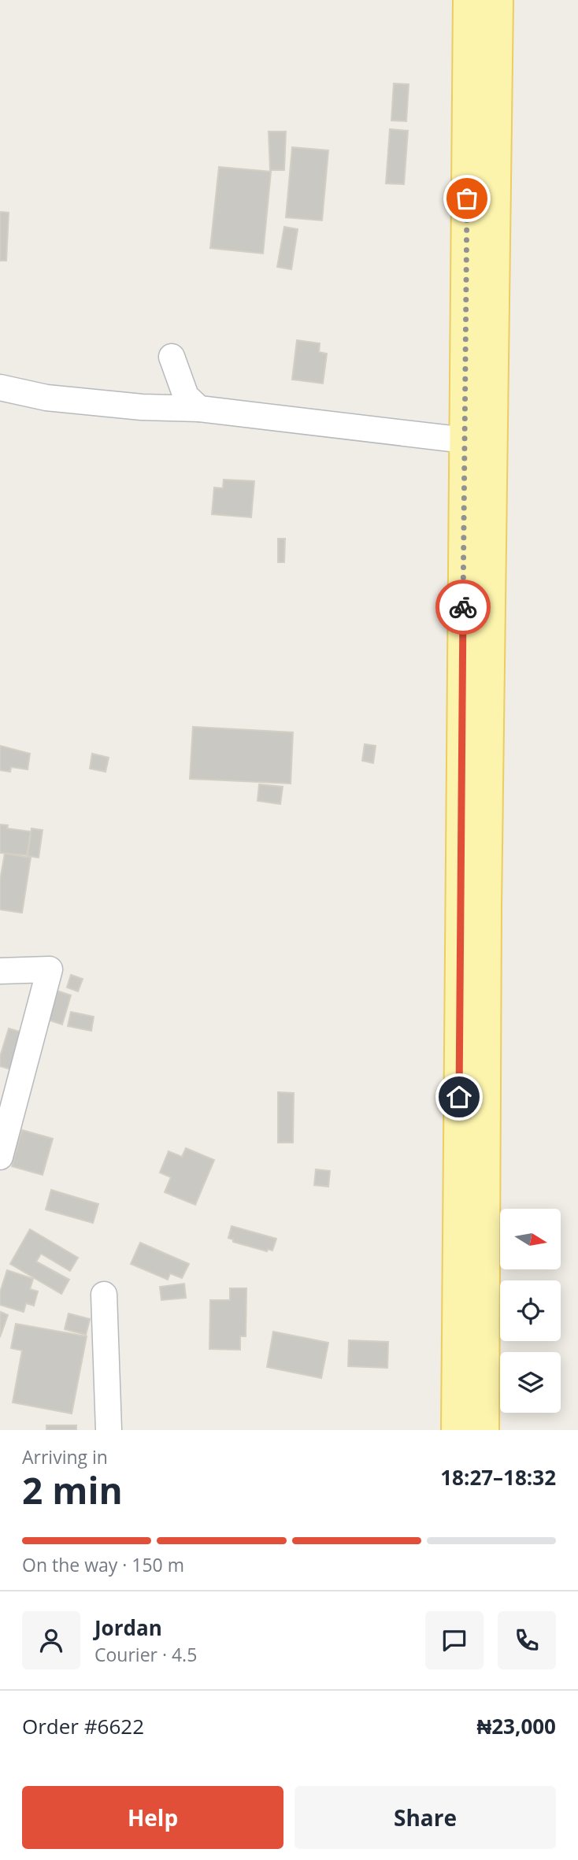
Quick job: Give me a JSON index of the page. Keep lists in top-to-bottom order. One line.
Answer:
{"north":"right","page":{"heading":["2 min","Arriving in","18:27–18:32"],"panel":["Jordan","Courier · 4.5","Order #6622","₦23,000"],"bar":"On the way · 150 m","buttons":["Help","Share"]}}
